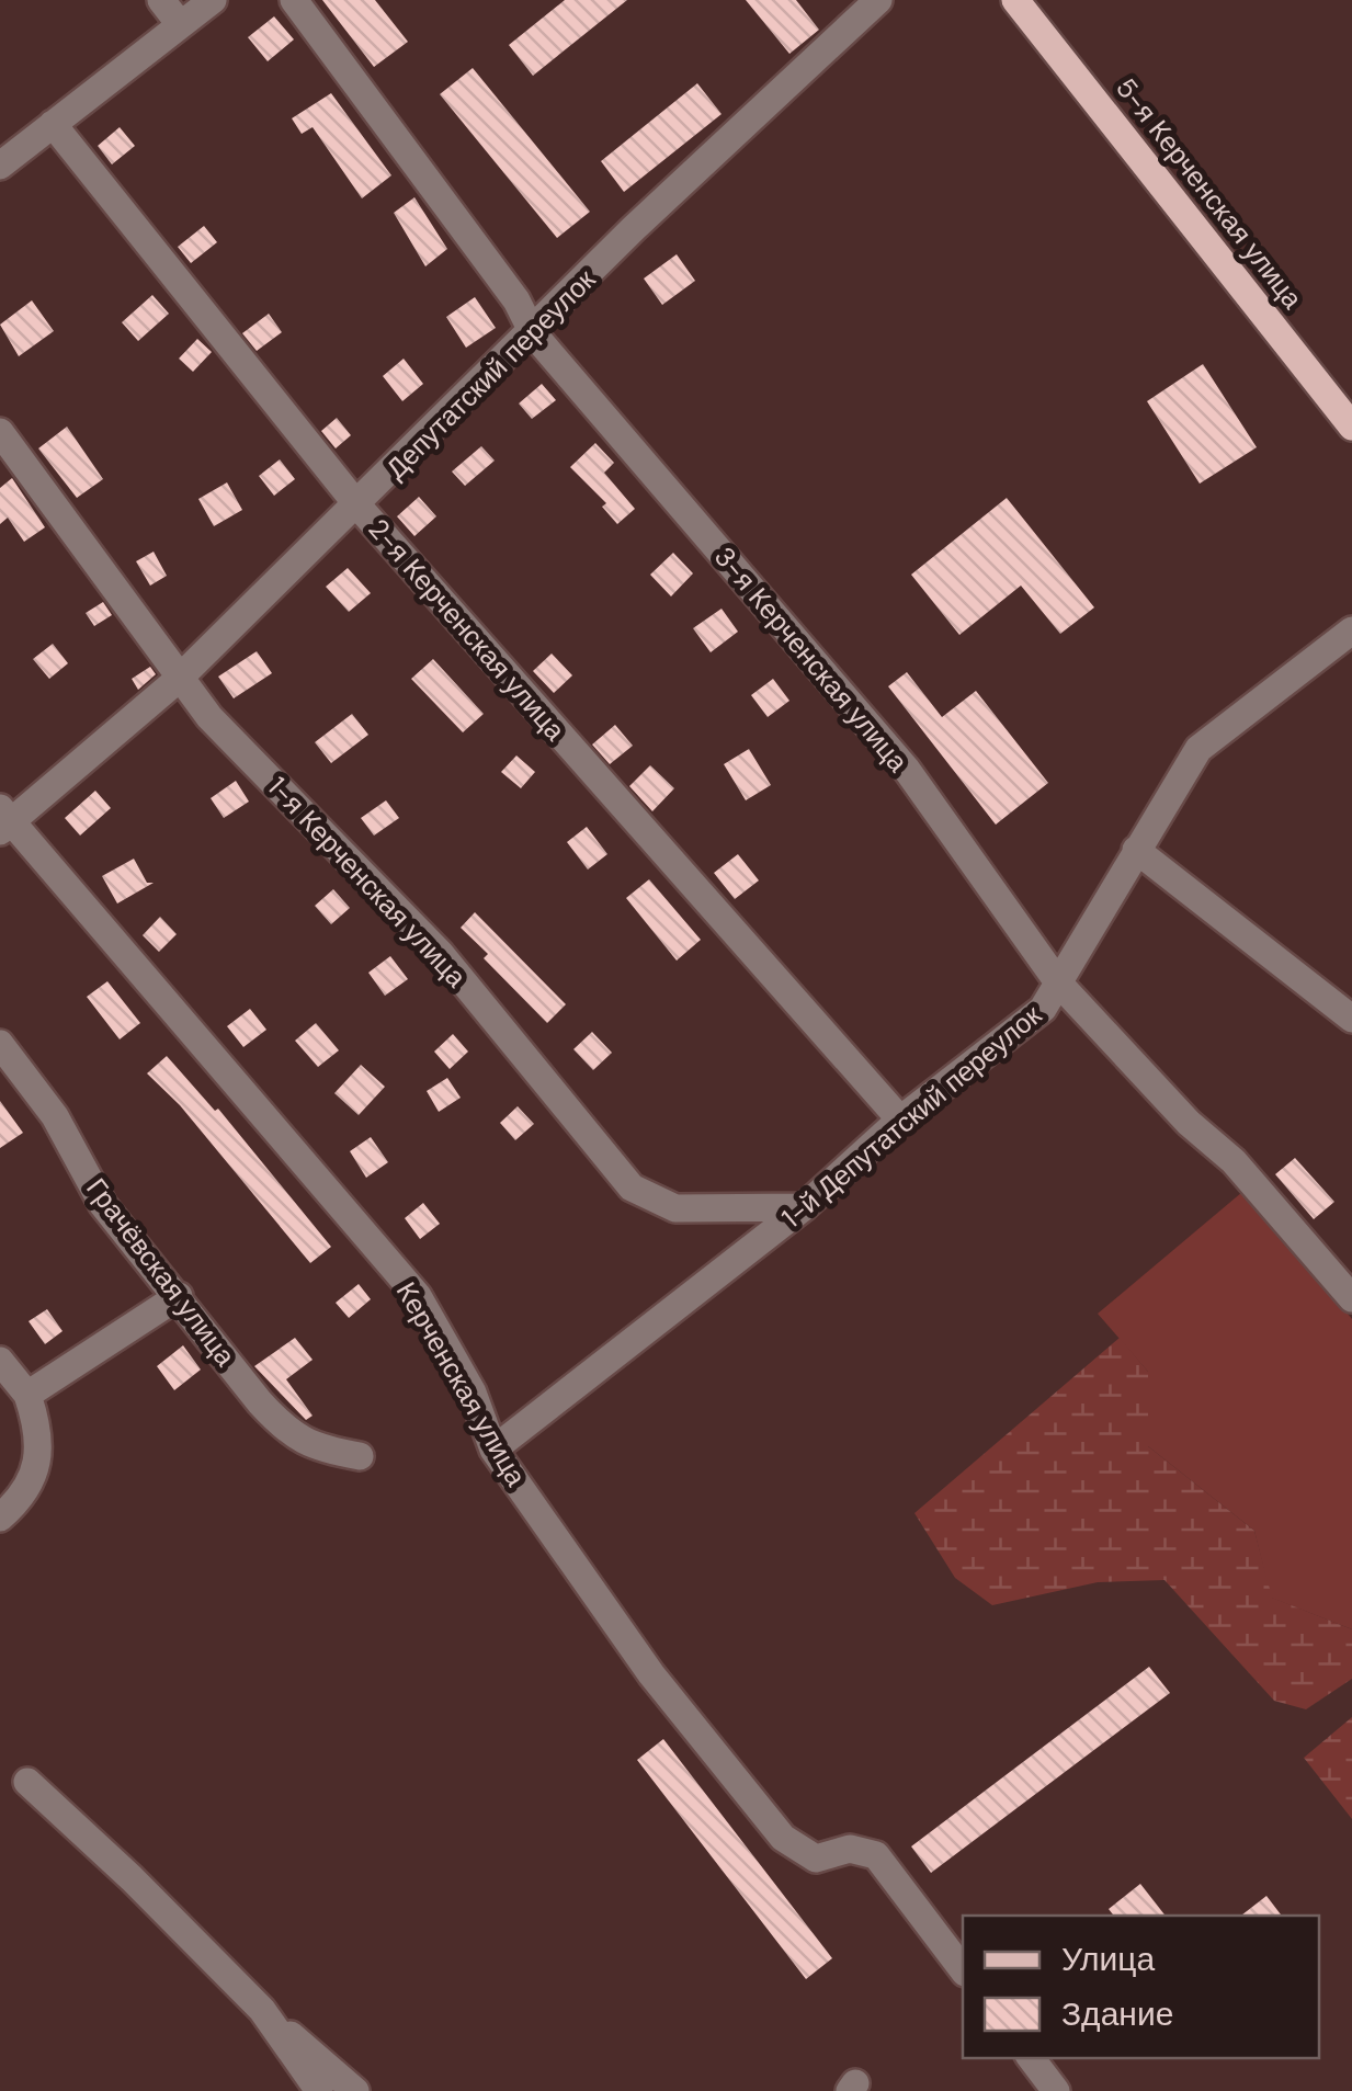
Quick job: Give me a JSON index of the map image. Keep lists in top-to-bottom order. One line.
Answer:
{"streets":{"main road":["5-я Керченская улица"],"street":["Депутатский переулок","2-я Керченская улица","3-я Керченская улица","1-я Керченская улица","1-й Депутатский переулок","Грачёвская улица","Керченская улица"]},"crossings":[["Депутатский переулок","2-я Керченская улица"],["Депутатский переулок","3-я Керченская улица"],["Депутатский переулок","1-я Керченская улица"],["Депутатский переулок","Керченская улица"],["2-я Керченская улица","1-й Депутатский переулок"],["3-я Керченская улица","1-й Депутатский переулок"],["1-я Керченская улица","1-й Депутатский переулок"],["1-й Депутатский переулок","Керченская улица"]],"legend":["Улица","Здание"]}
